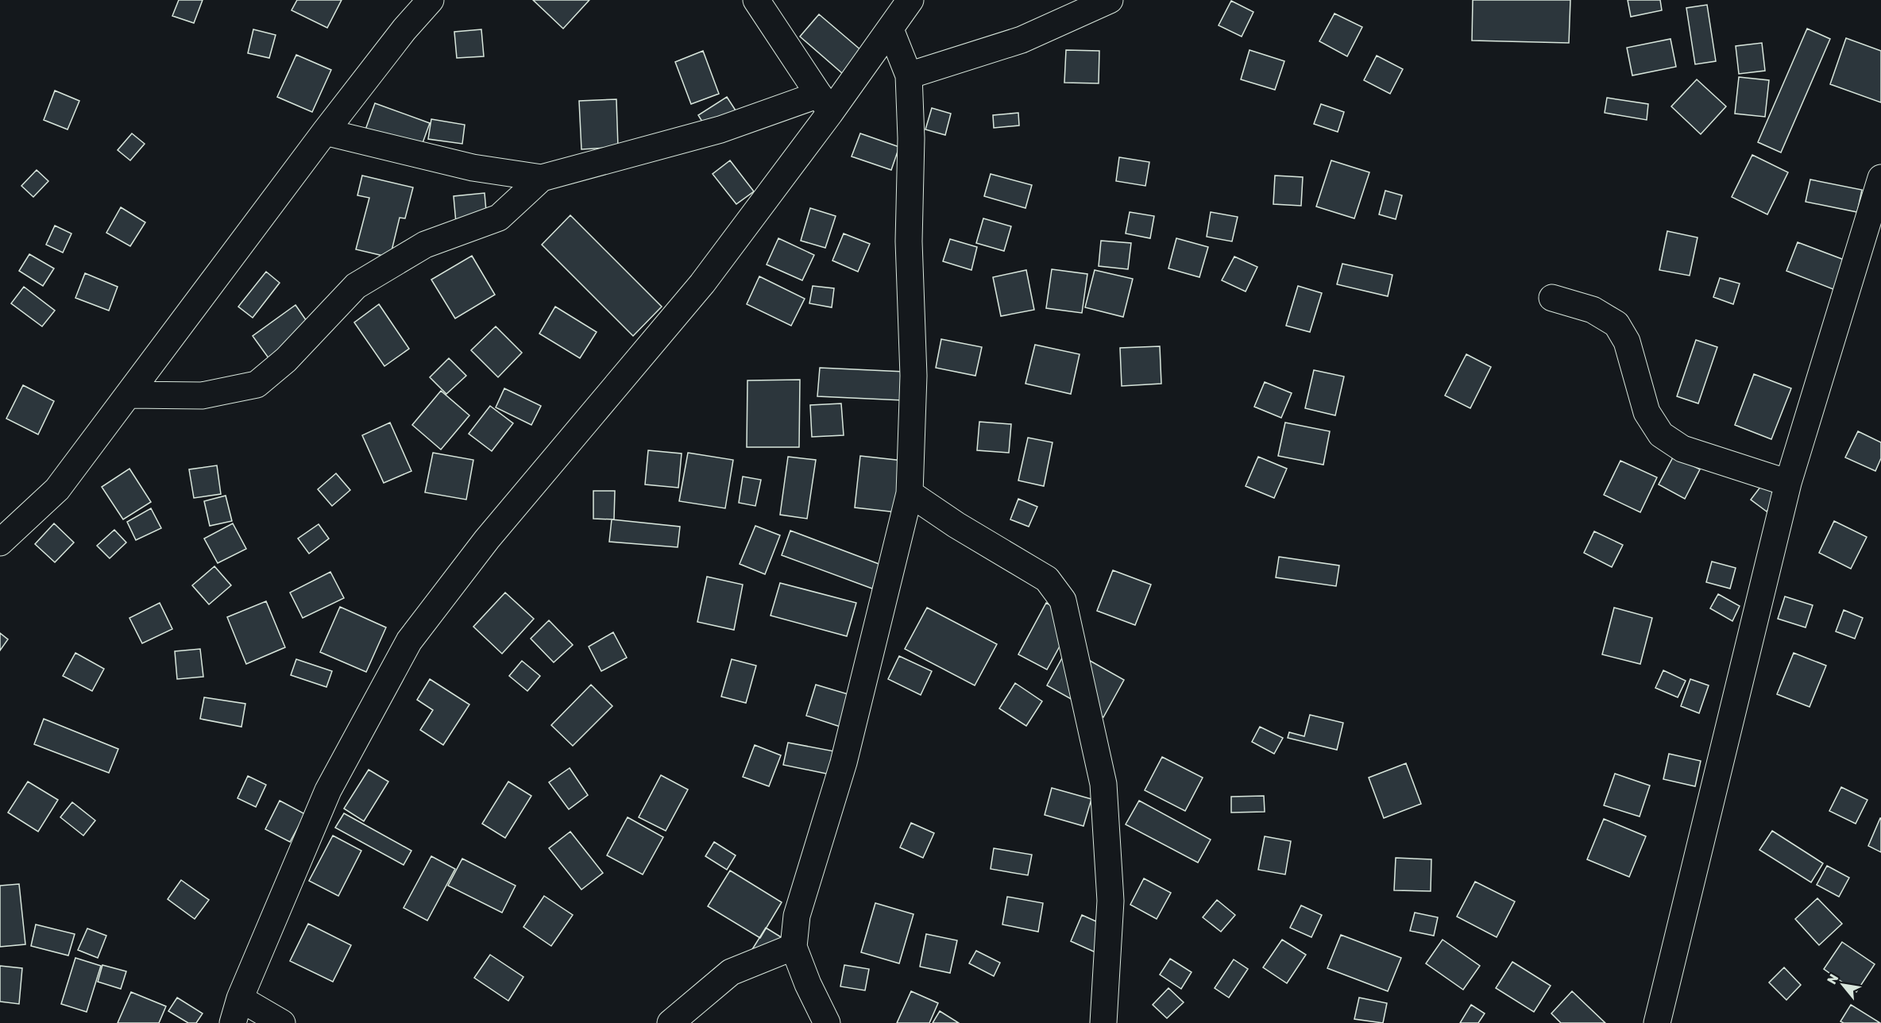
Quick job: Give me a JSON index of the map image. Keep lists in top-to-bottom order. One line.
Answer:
{"north":"top left"}
